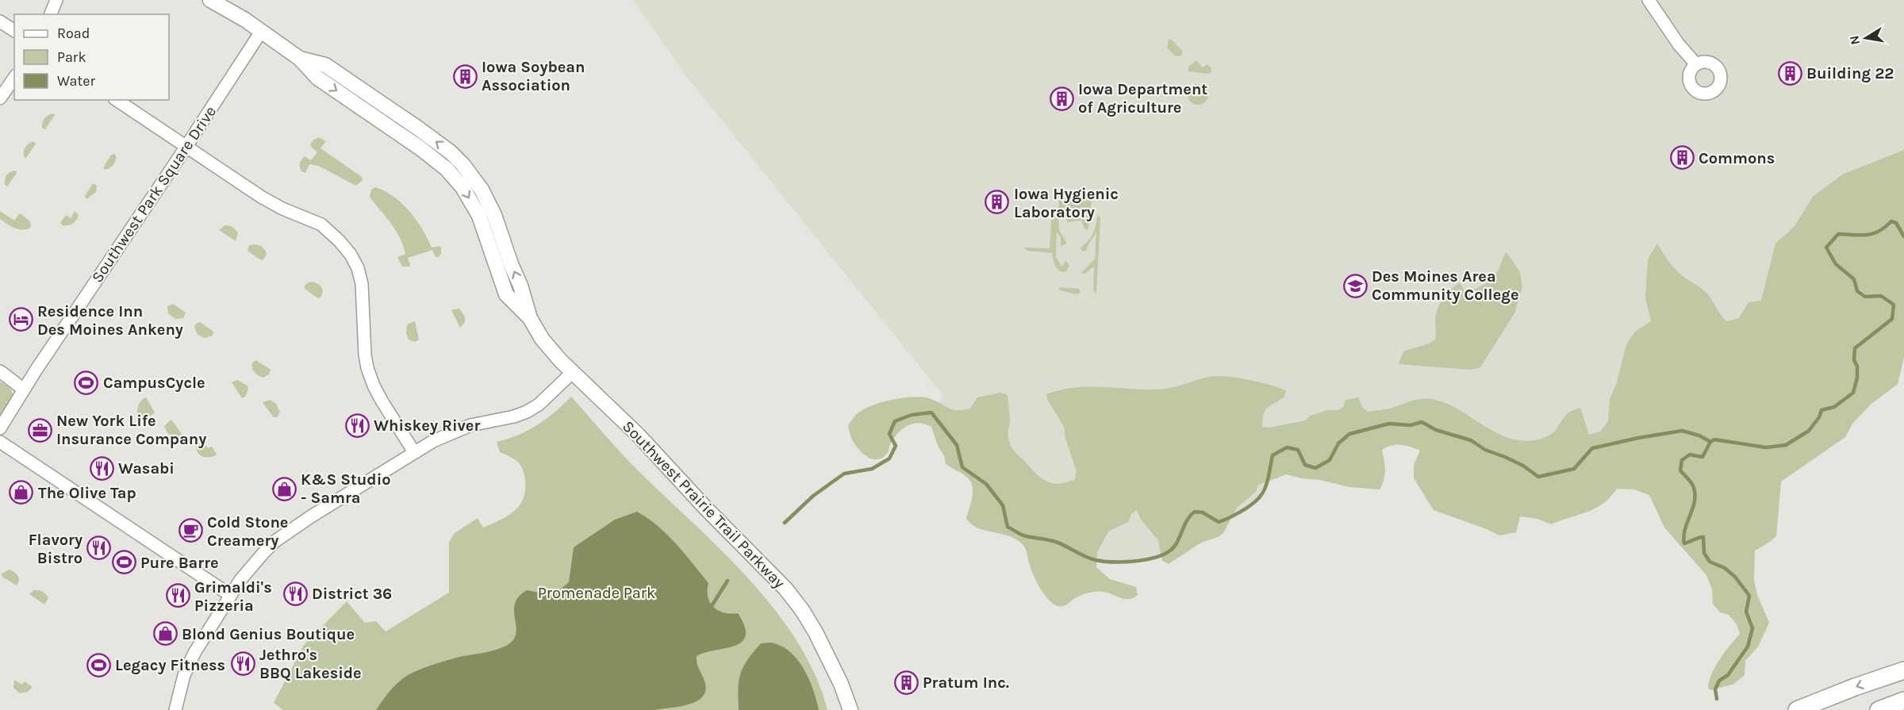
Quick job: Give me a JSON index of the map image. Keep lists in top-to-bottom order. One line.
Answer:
{"streets":{"street":["Southwest Park Square Drive","Southwest Prairie Trail Parkway"]},"crossings":[["Southwest Park Square Drive","Southwest Prairie Trail Parkway"]],"parks":["Promenade Park"],"places":{"building":["Building 22","Iowa Soybean Association","Iowa Department of Agriculture","Commons","Iowa Hygienic Laboratory","Pratum Inc."],"school or university":["Des Moines Area Community College"],"hotel":["Residence Inn Des Moines Ankeny"],"sports":["CampusCycle","Pure Barre","Legacy Fitness"],"restaurant":["Whiskey River","Wasabi","Flavory Bistro","District 36","Grimaldi's Pizzeria","Jethro's BBQ Lakeside"],"office":["New York Life Insurance Company"],"shop":["K&S Studio - Samra","The Olive Tap","Blond Genius Boutique"],"cafe":["Cold Stone Creamery"]},"legend":["Road","Park","Water"],"north":"left"}
